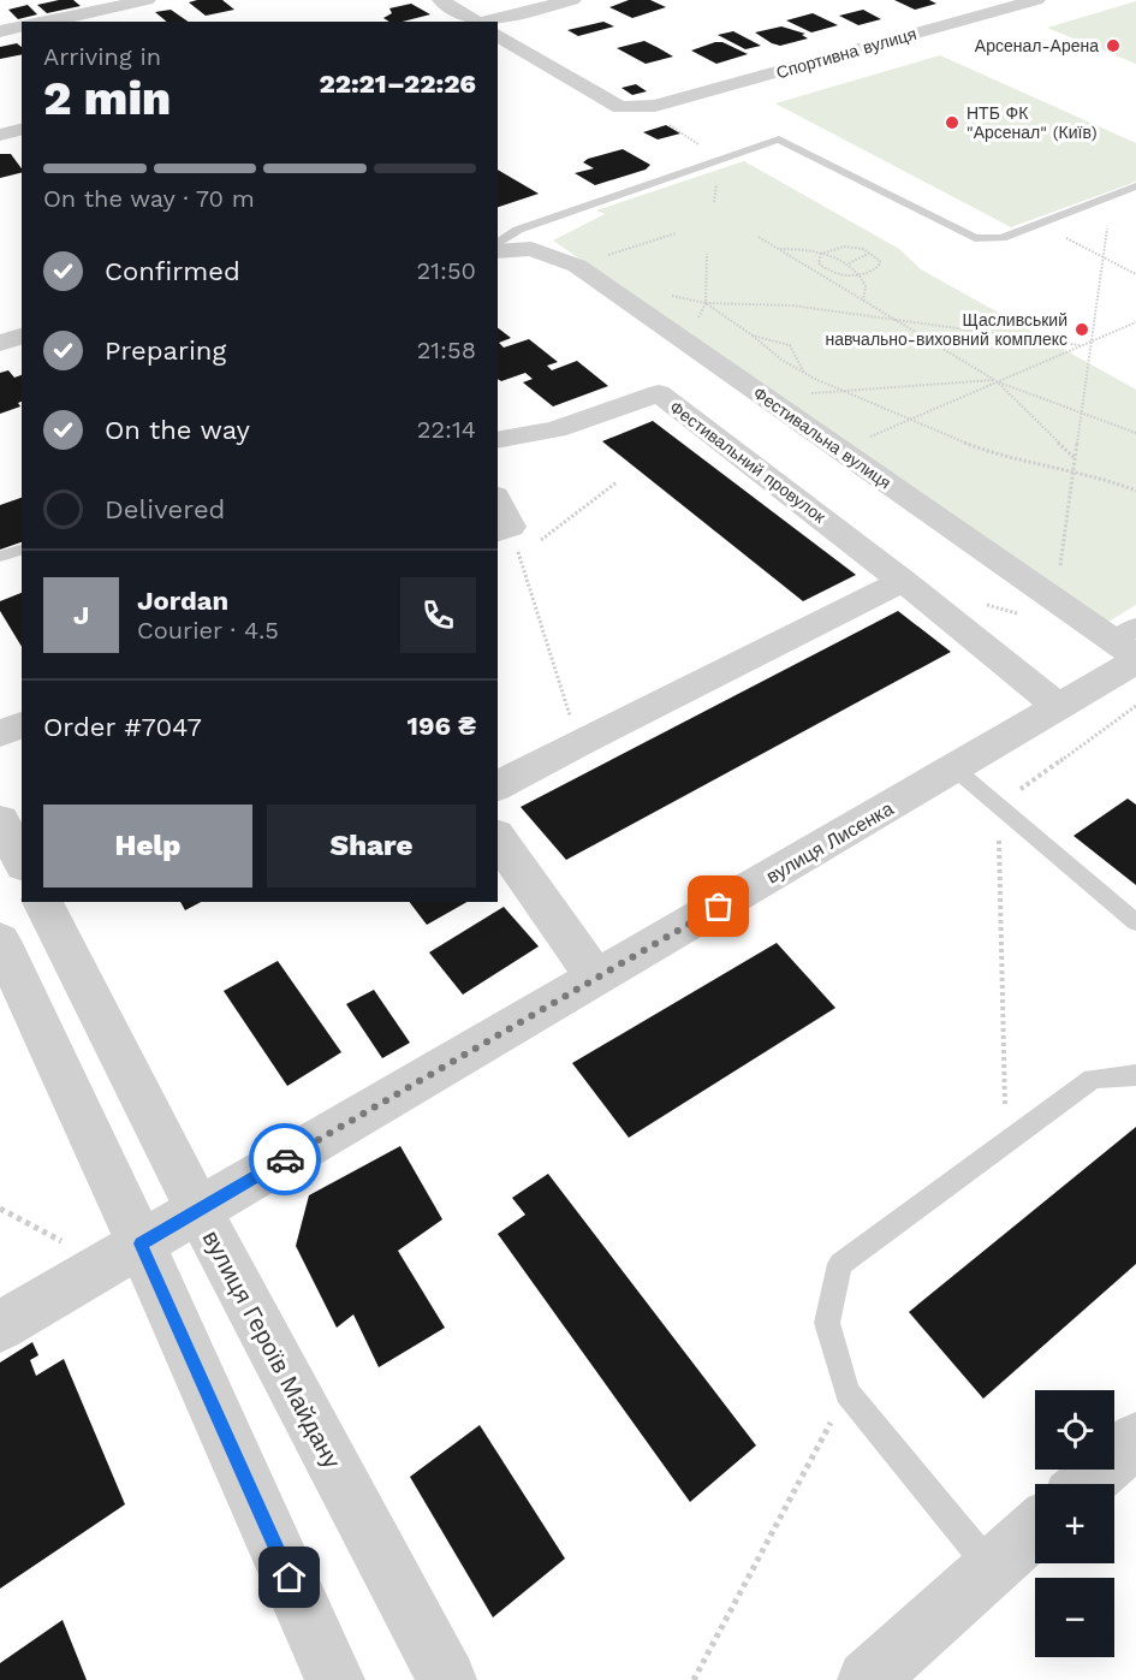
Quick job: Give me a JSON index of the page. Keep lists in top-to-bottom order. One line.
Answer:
{"streets":{"street":["Спортивна вулиця","Фестивальна вулиця","Фестивальний провулок","вулиця Лисенка","вулиця Героїв Майдану"]},"crossings":[["Фестивальна вулиця","вулиця Лисенка"],["вулиця Лисенка","вулиця Героїв Майдану"]],"places":["Арсенал-Арена","НТБ ФК \"Арсенал\" (Київ)","Щасливський навчально-виховний комплекс"],"page":{"heading":["2 min","Arriving in","22:21–22:26"],"panel":["Jordan","Courier · 4.5","Order #7047","196 ₴"],"bar":"On the way · 70 m","list":[["Confirmed","21:50"],["Preparing","21:58"],["On the way","22:14"],"Delivered"],"round":"J","buttons":["Help","Share"],"map_buttons":["+","−"]}}
